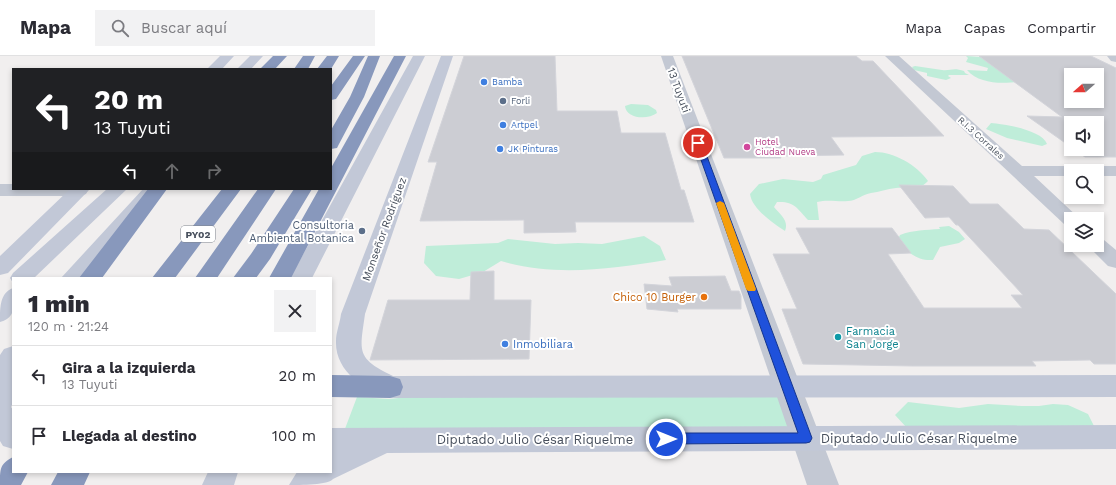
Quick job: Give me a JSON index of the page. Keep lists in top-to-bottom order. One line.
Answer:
{"streets":{"highway":["PY02"],"street":["13 Tuyuti","R.I.3 Corrales","Monseñor Rodríguez","Diputado Julio César Riquelme"]},"crossings":[["13 Tuyuti","Diputado Julio César Riquelme"]],"places":["Bamba","Forli","Artpel","Hotel Ciudad Nueva","JK Pinturas","Consultoria Ambiental Botanica","Chico 10 Burger","Farmacia San Jorge","Inmobiliara"],"north":"left","page":{"header":"Mapa","search":"Buscar aquí","nav":["Mapa","Capas","Compartir"],"turn":["20 m","13 Tuyuti"],"heading":["1 min","120 m · 21:24"],"list":[{"name":"Gira a la izquierda","note":"13 Tuyuti","value":"20 m"},{"name":"Llegada al destino","value":"100 m"}]}}
